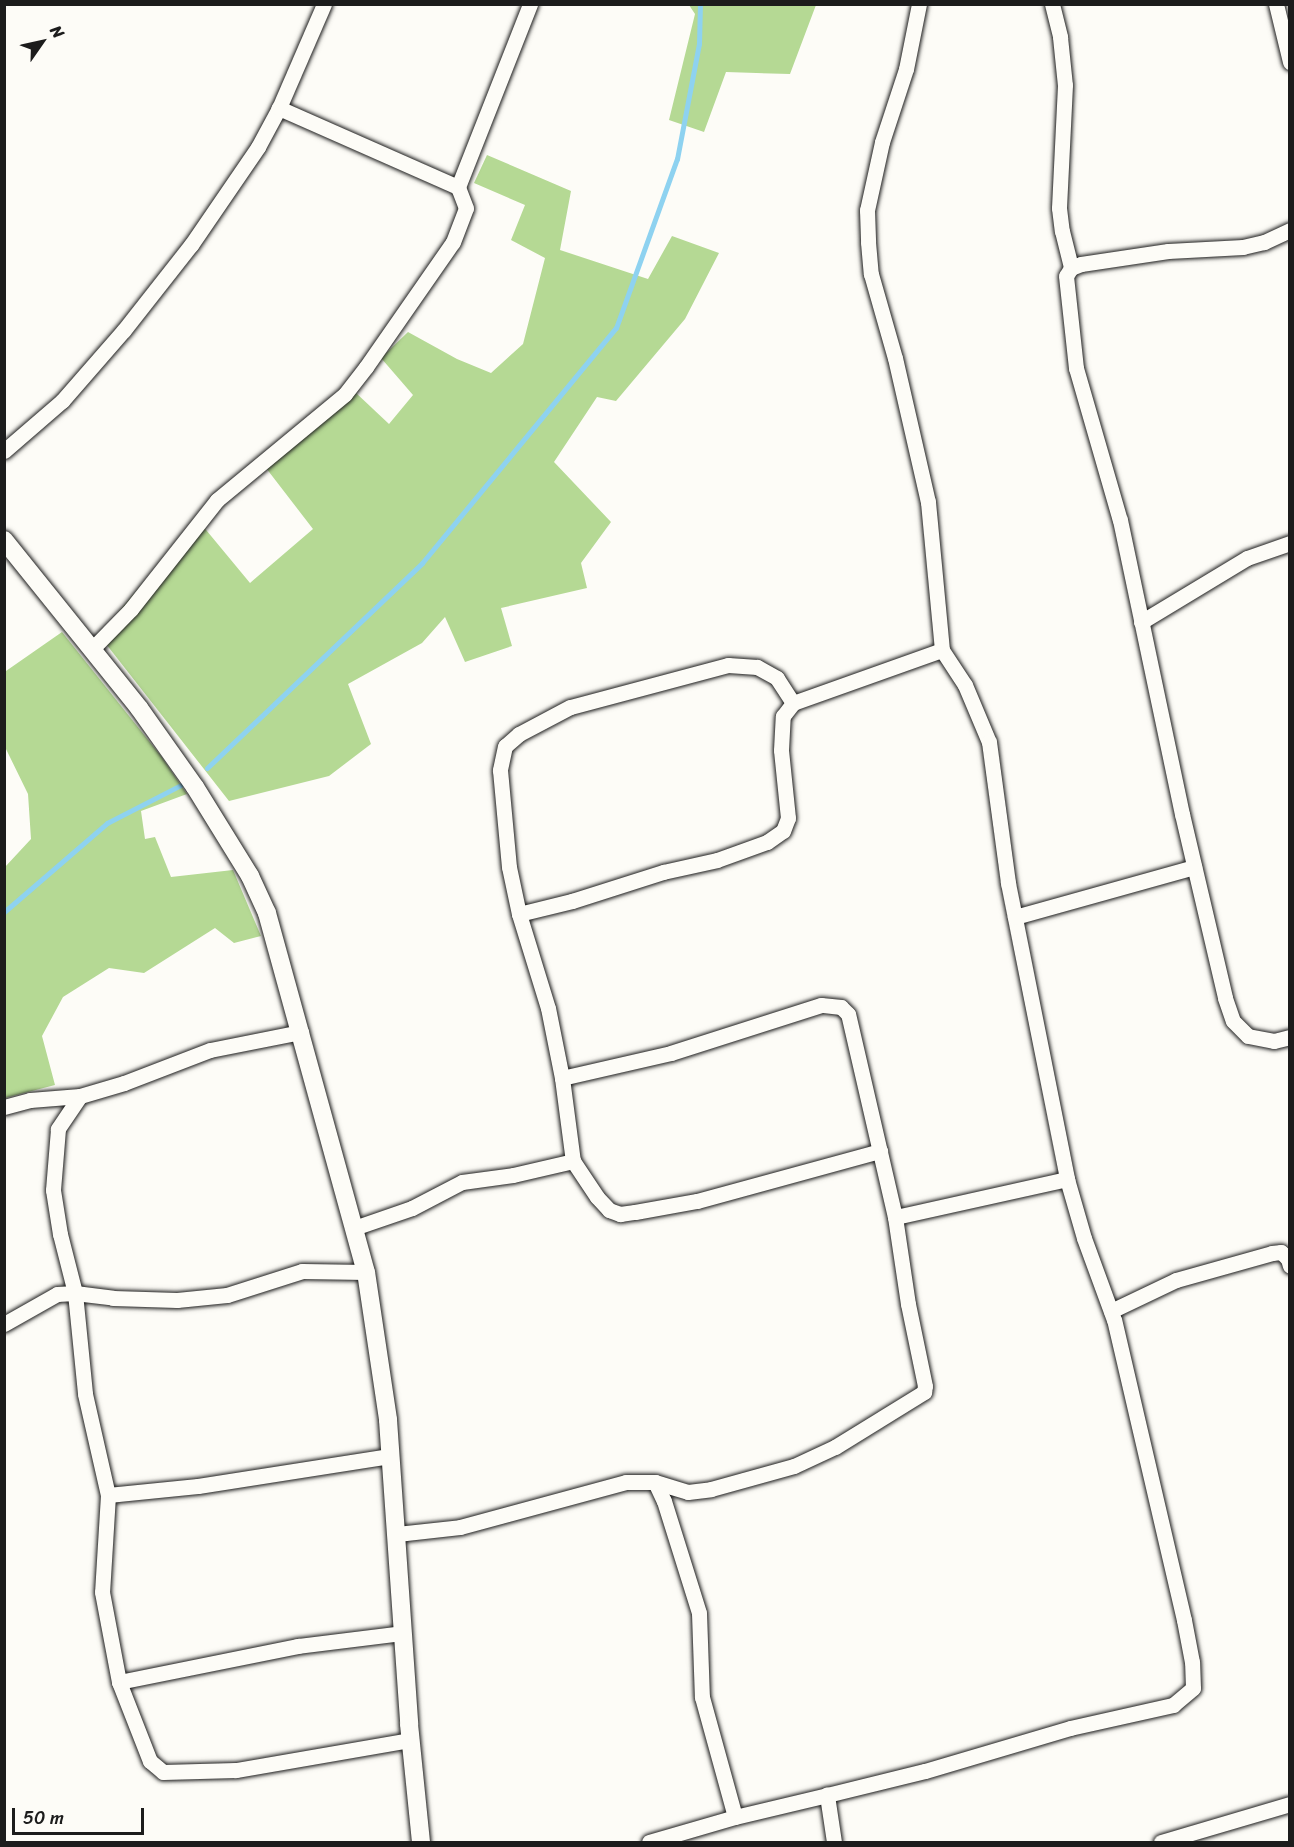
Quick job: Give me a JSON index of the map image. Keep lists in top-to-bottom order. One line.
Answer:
{"scale_bar":"50 m","north":"top right"}
